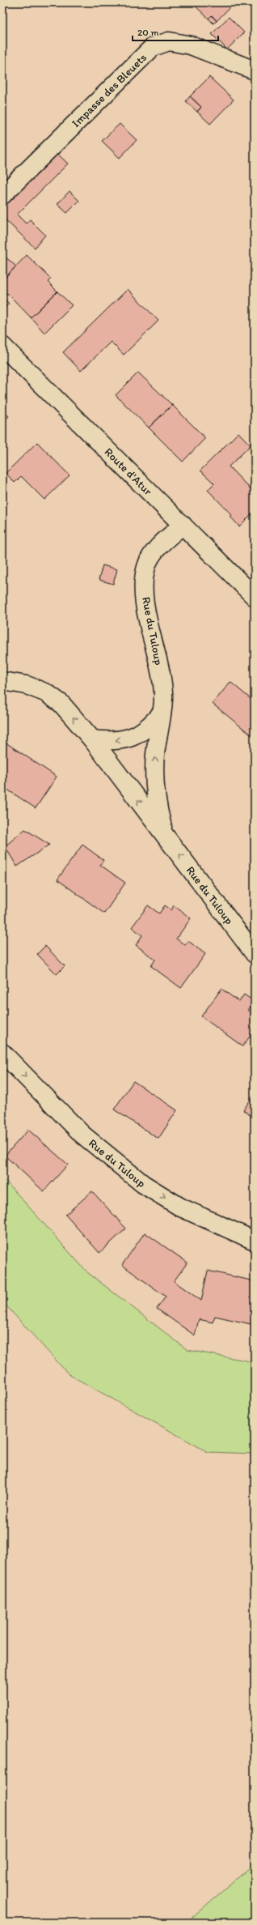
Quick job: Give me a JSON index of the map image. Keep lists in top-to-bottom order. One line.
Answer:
{"streets":{"street":["Impasse des Bleuets","Route d'Atur","Rue du Tuloup"]},"crossings":[["Route d'Atur","Rue du Tuloup"]],"scale_bar":"20 m"}
